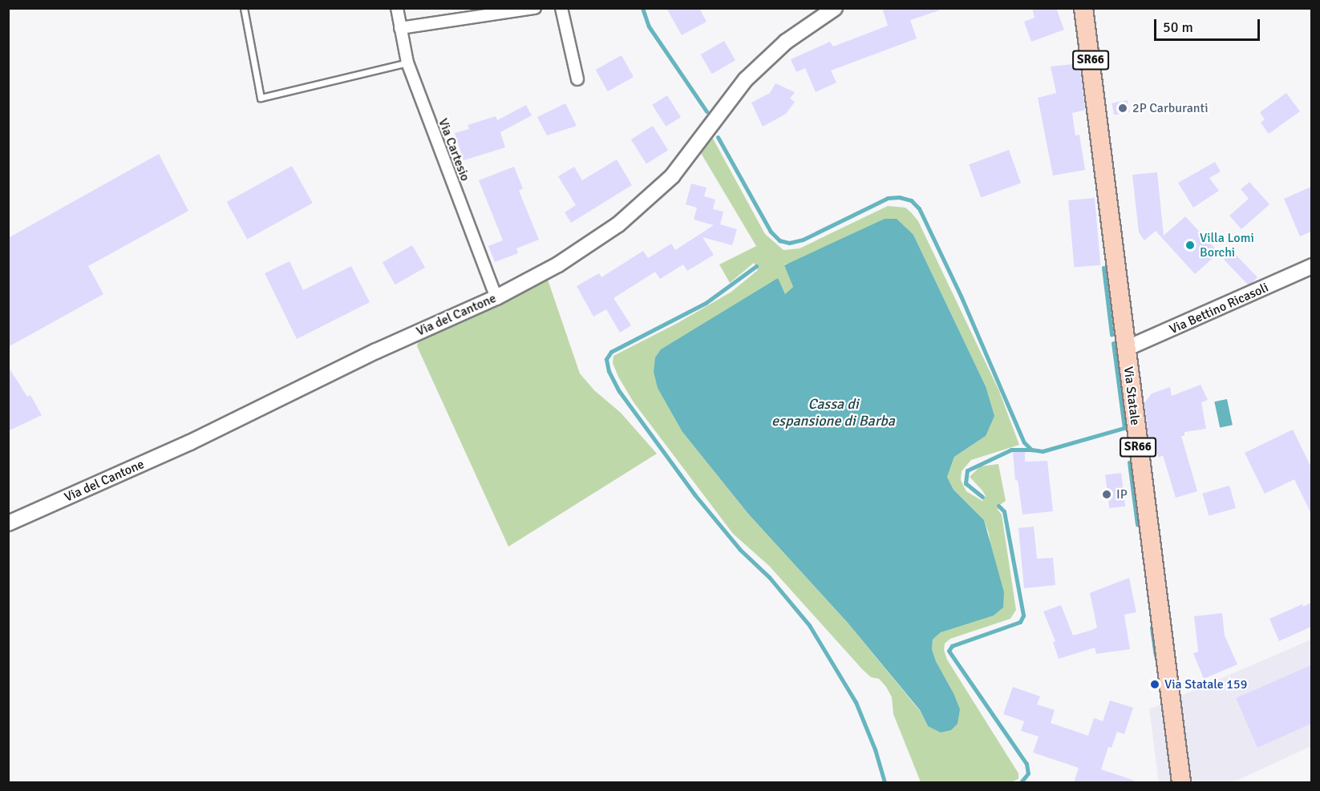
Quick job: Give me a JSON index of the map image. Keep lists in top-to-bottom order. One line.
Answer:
{"streets":{"main road":["SR66","Via Statale"],"street":["Via Cartesio","Via Bettino Ricasoli","Via del Cantone"]},"crossings":[["Via Cartesio","Via del Cantone"],["Via Bettino Ricasoli","Via Statale"]],"water":["Cassa di espansione di Barba"],"places":["2P Carburanti","Villa Lomi Borchi","IP","Via Statale 159"],"scale_bar":"50 m"}
